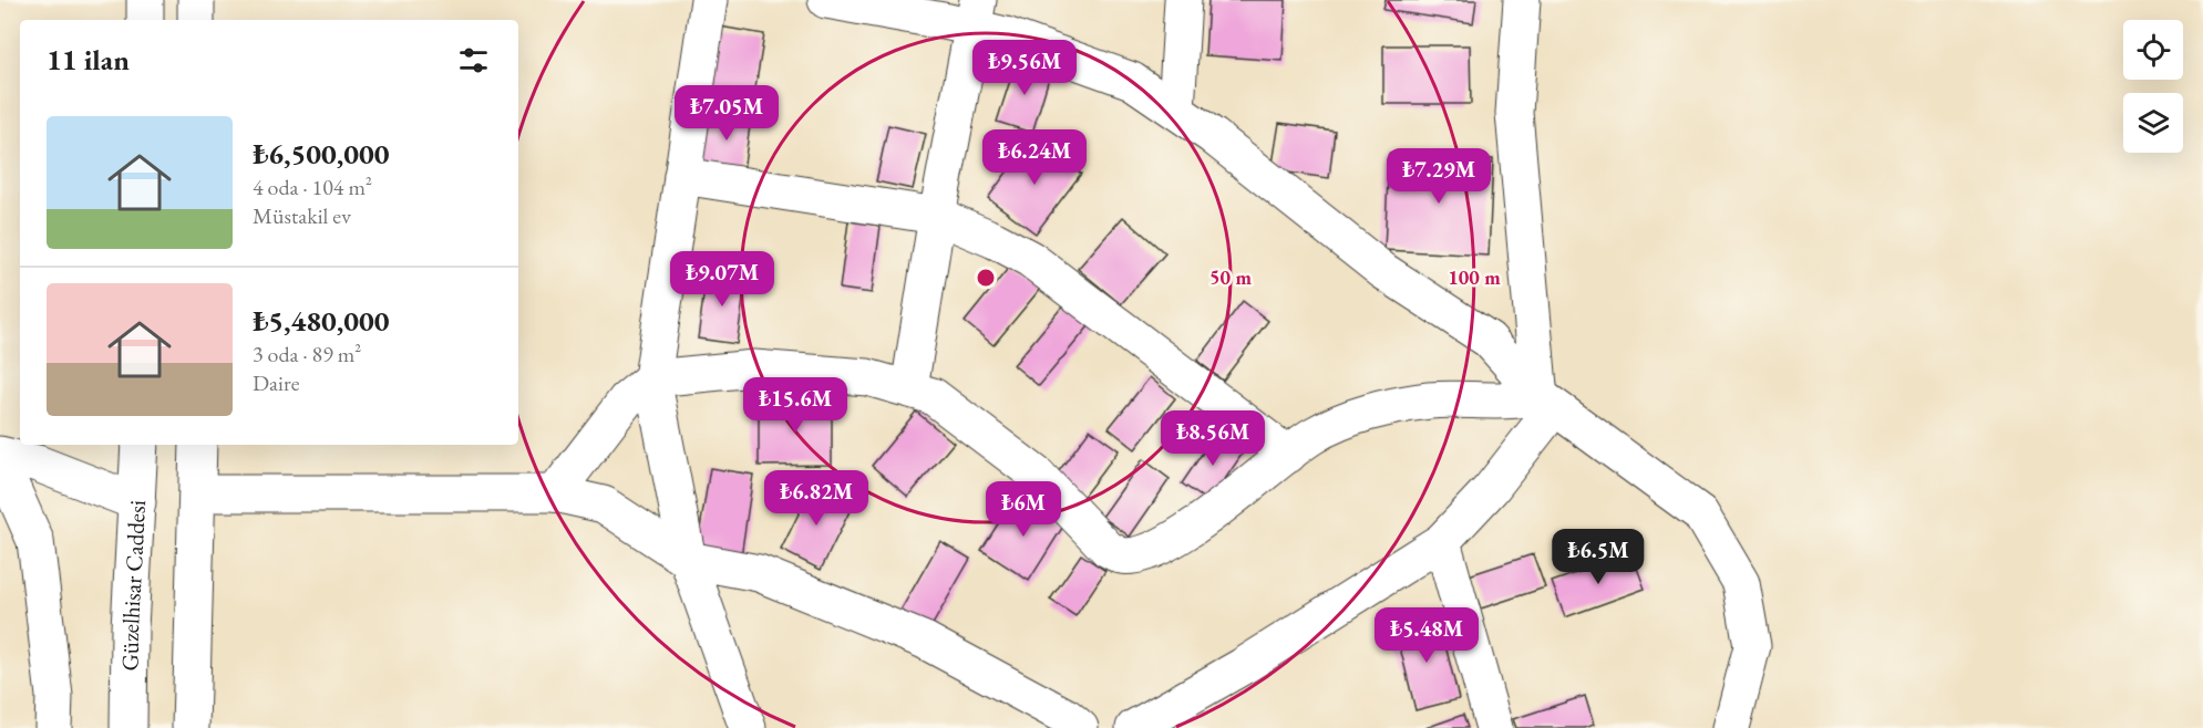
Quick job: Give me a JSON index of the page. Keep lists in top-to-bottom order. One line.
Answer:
{"streets":{"street":["Güzelhisar Caddesi"]},"page":{"heading":"11 ilan","price":["₺9.56M","₺7.05M","₺6.24M","₺7.29M","₺9.07M","₺15.6M","₺8.56M","₺6.82M","₺6M","₺6.5M","₺5.48M"],"list":[{"name":"₺6,500,000","note":"4 oda · 104 m² · Müstakil ev"},{"name":"₺5,480,000","note":"3 oda · 89 m² · Daire"}]},"rings":["50 m","100 m"]}
